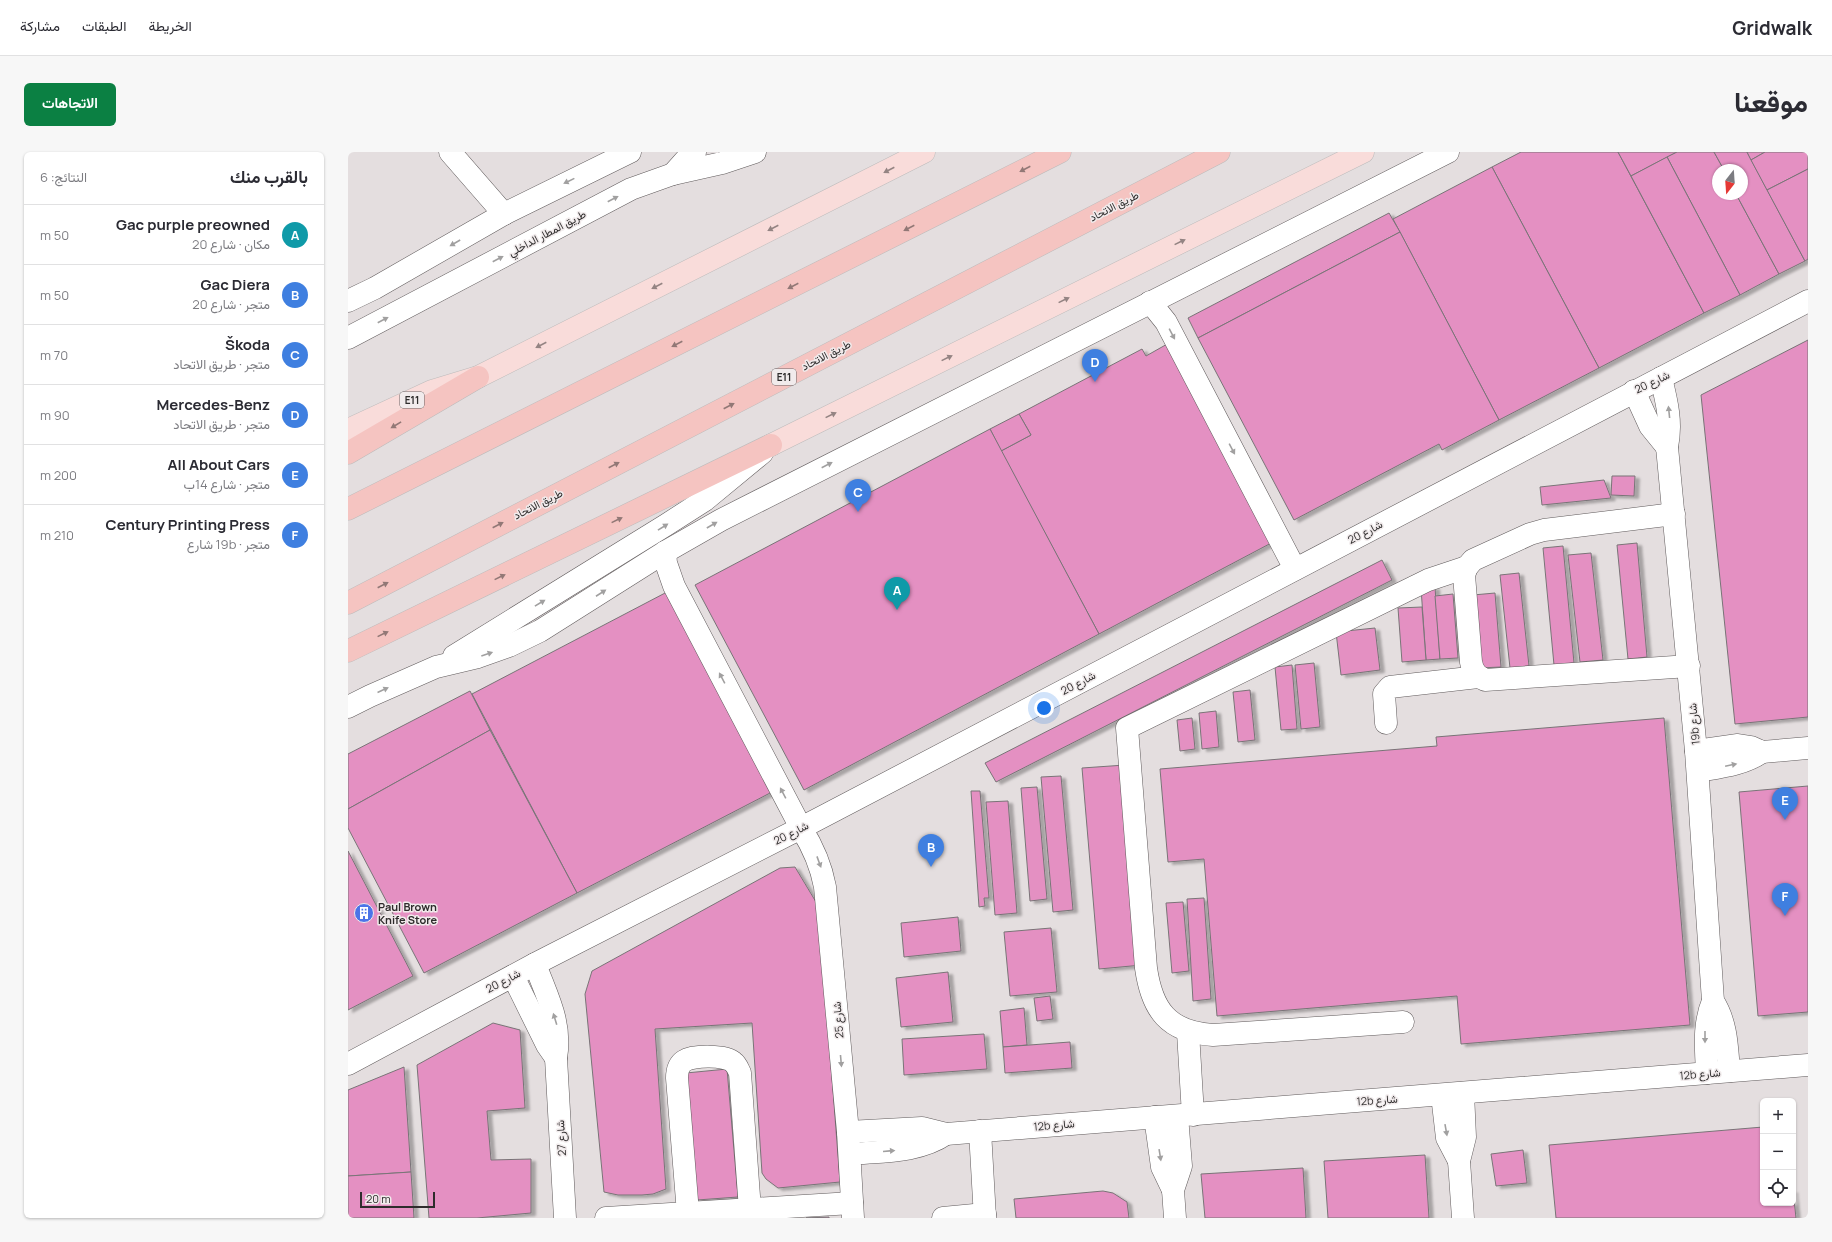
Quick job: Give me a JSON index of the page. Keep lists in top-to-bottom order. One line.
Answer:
{"streets":{"highway":["طريق الاتحاد","E11"],"street":["طريق المطار الداخلي","شارع 20","19b شارع","شارع 25","12b شارع","شارع 27"]},"crossings":[["شارع 20","19b شارع"],["شارع 20","شارع 25"],["شارع 20","شارع 27"],["19b شارع","12b شارع"],["شارع 25","12b شارع"]],"places":{"building":["Paul Brown Knife Store"]},"scale_bar":"20 m","north":"bottom","page":{"header":"Gridwalk","nav":["الخريطة","الطبقات","مشاركة"],"title":"موقعنا","buttons":"الاتجاهات","heading":["بالقرب منك","النتائج: 6"],"list":[{"mark":"A","name":"Gac purple preowned","note":"مكان · شارع 20","value":"50 m"},{"mark":"B","name":"Gac Diera","note":"متجر · شارع 20","value":"50 m"},{"mark":"C","name":"Škoda","note":"متجر · طريق الاتحاد","value":"70 m"},{"mark":"D","name":"Mercedes-Benz","note":"متجر · طريق الاتحاد","value":"90 m"},{"mark":"E","name":"All About Cars","note":"متجر · شارع 14ب","value":"200 m"},{"mark":"F","name":"Century Printing Press","note":"متجر · 19b شارع","value":"210 m"}],"pins":["D","C","A","E","B","F"],"map_buttons":["+","−"],"scale":"20 m"}}
